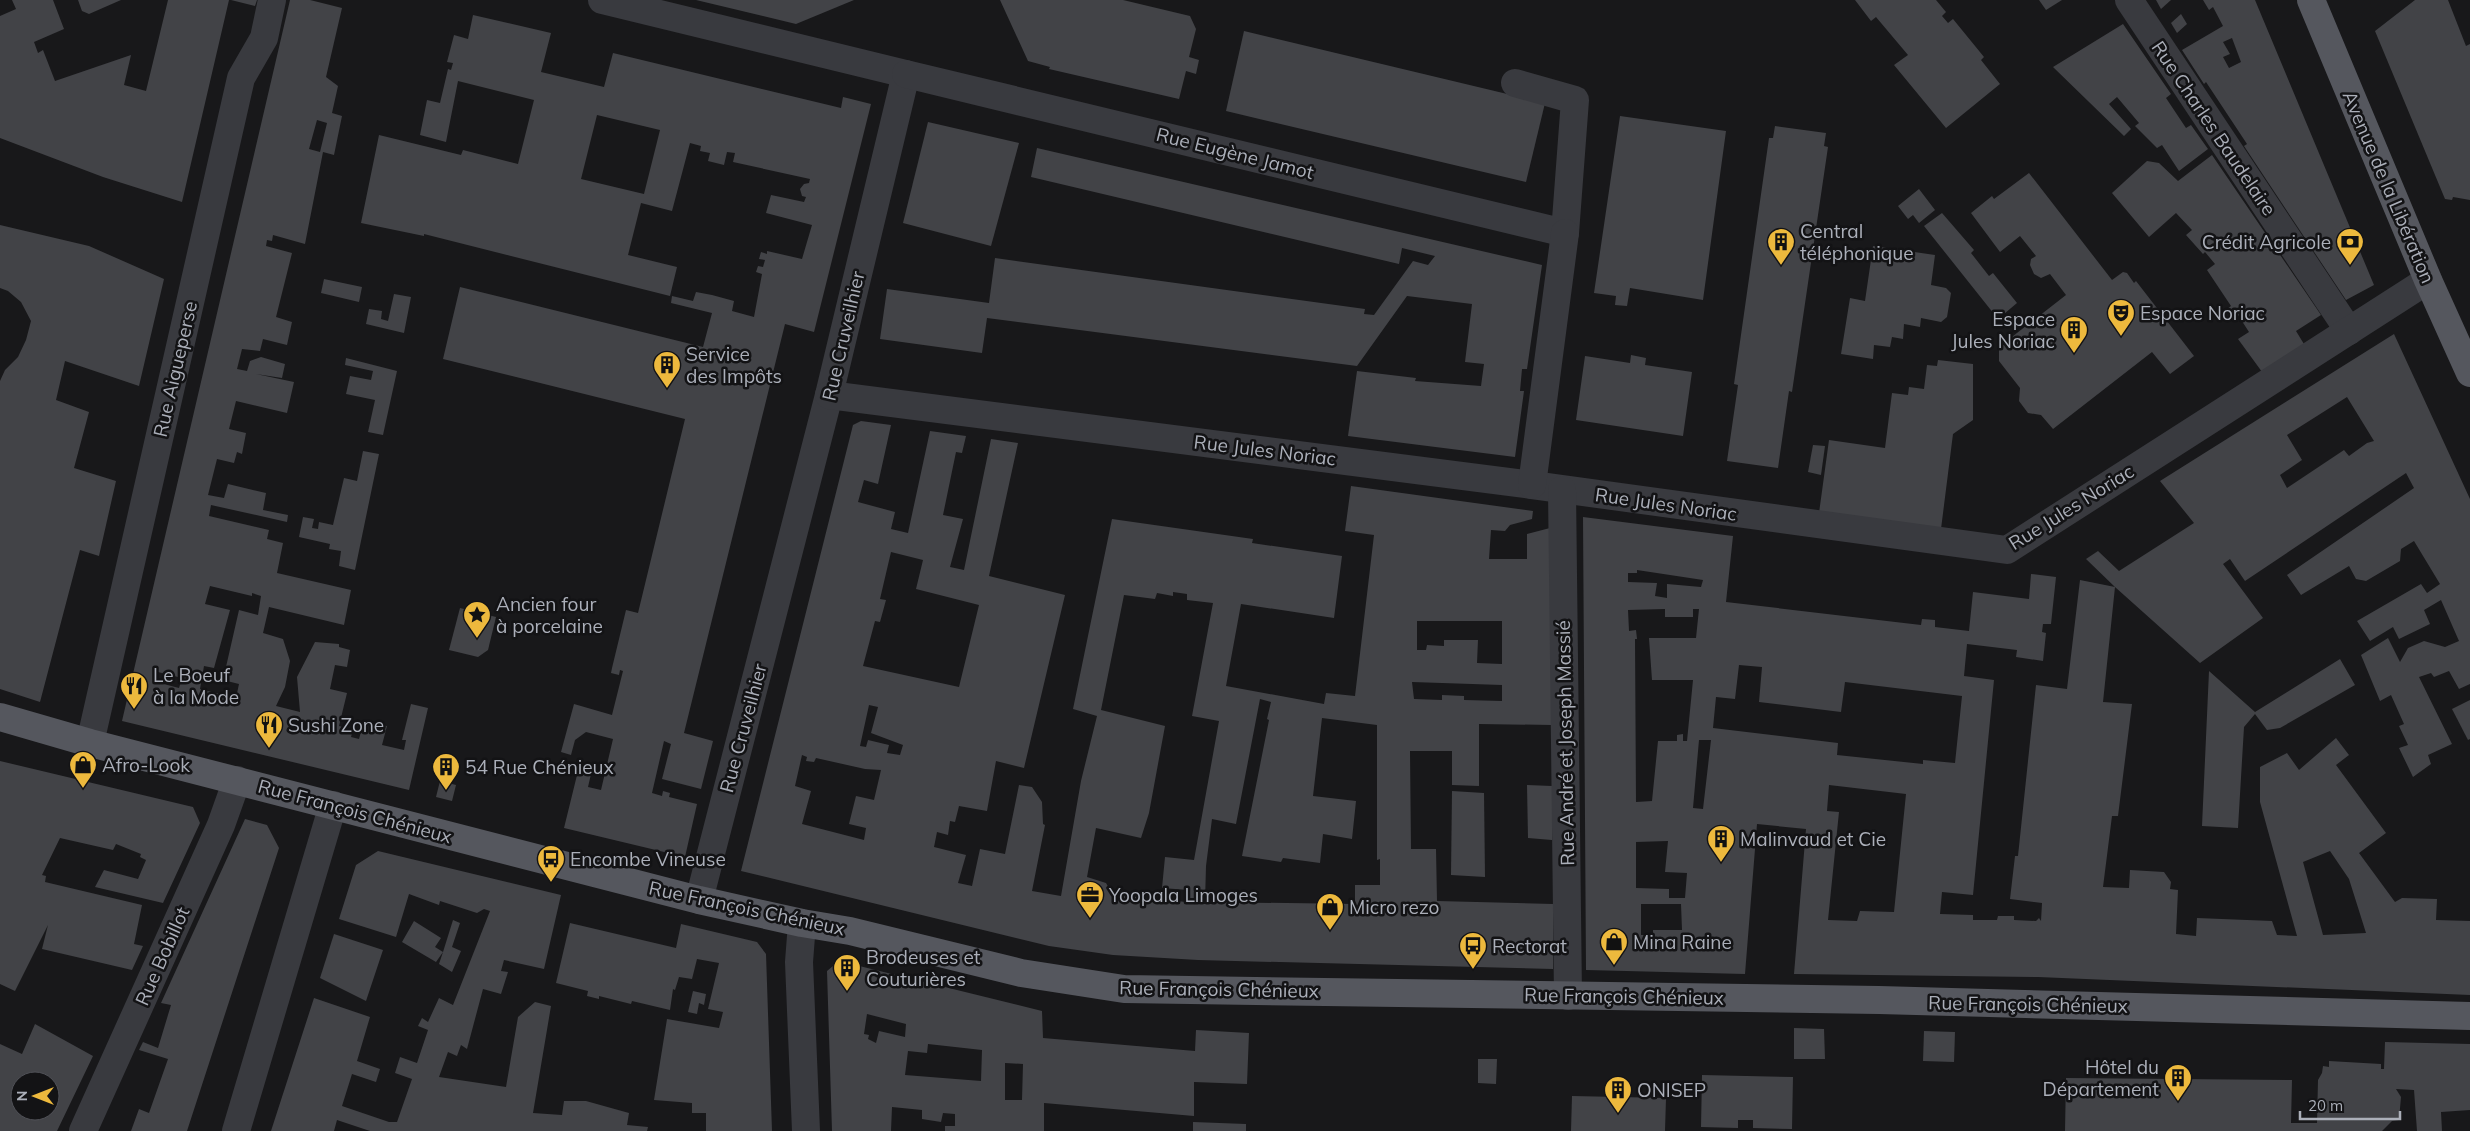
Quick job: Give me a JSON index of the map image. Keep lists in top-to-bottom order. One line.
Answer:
{"streets":{"main road":["Avenue de la Libération","Rue François Chénieux"],"street":["Rue Charles Baudelaire","Rue Eugène Jamot","Rue Cruveilhier","Rue Aigueperse","Rue Jules Noriac","Rue André et Joseph Massié","Rue Bobillot"]},"crossings":[["Rue Charles Baudelaire","Rue Jules Noriac"],["Rue Eugène Jamot","Rue Cruveilhier"],["Avenue de la Libération","Rue Jules Noriac"],["Rue Cruveilhier","Rue Jules Noriac"],["Rue Cruveilhier","Rue François Chénieux"],["Rue Aigueperse","Rue François Chénieux"],["Rue Jules Noriac","Rue André et Joseph Massié"],["Rue André et Joseph Massié","Rue François Chénieux"],["Rue François Chénieux","Rue Bobillot"]],"places":{"building":["Central téléphonique","Espace Jules Noriac","Service des Impôts","54 Rue Chénieux","Malinvaud et Cie","Brodeuses et Couturières","Hôtel du Département","ONISEP"],"bank":["Crédit Agricole"],"theatre":["Espace Noriac"],"place":["Ancien four à porcelaine"],"restaurant":["Le Boeuf à la Mode","Sushi Zone"],"shop":["Afro-Look","Micro rezo","Mina Raine"],"bus stop":["Encombe Vineuse","Rectorat"],"office":["Yoopala Limoges"]},"scale_bar":"20 m","north":"left"}
